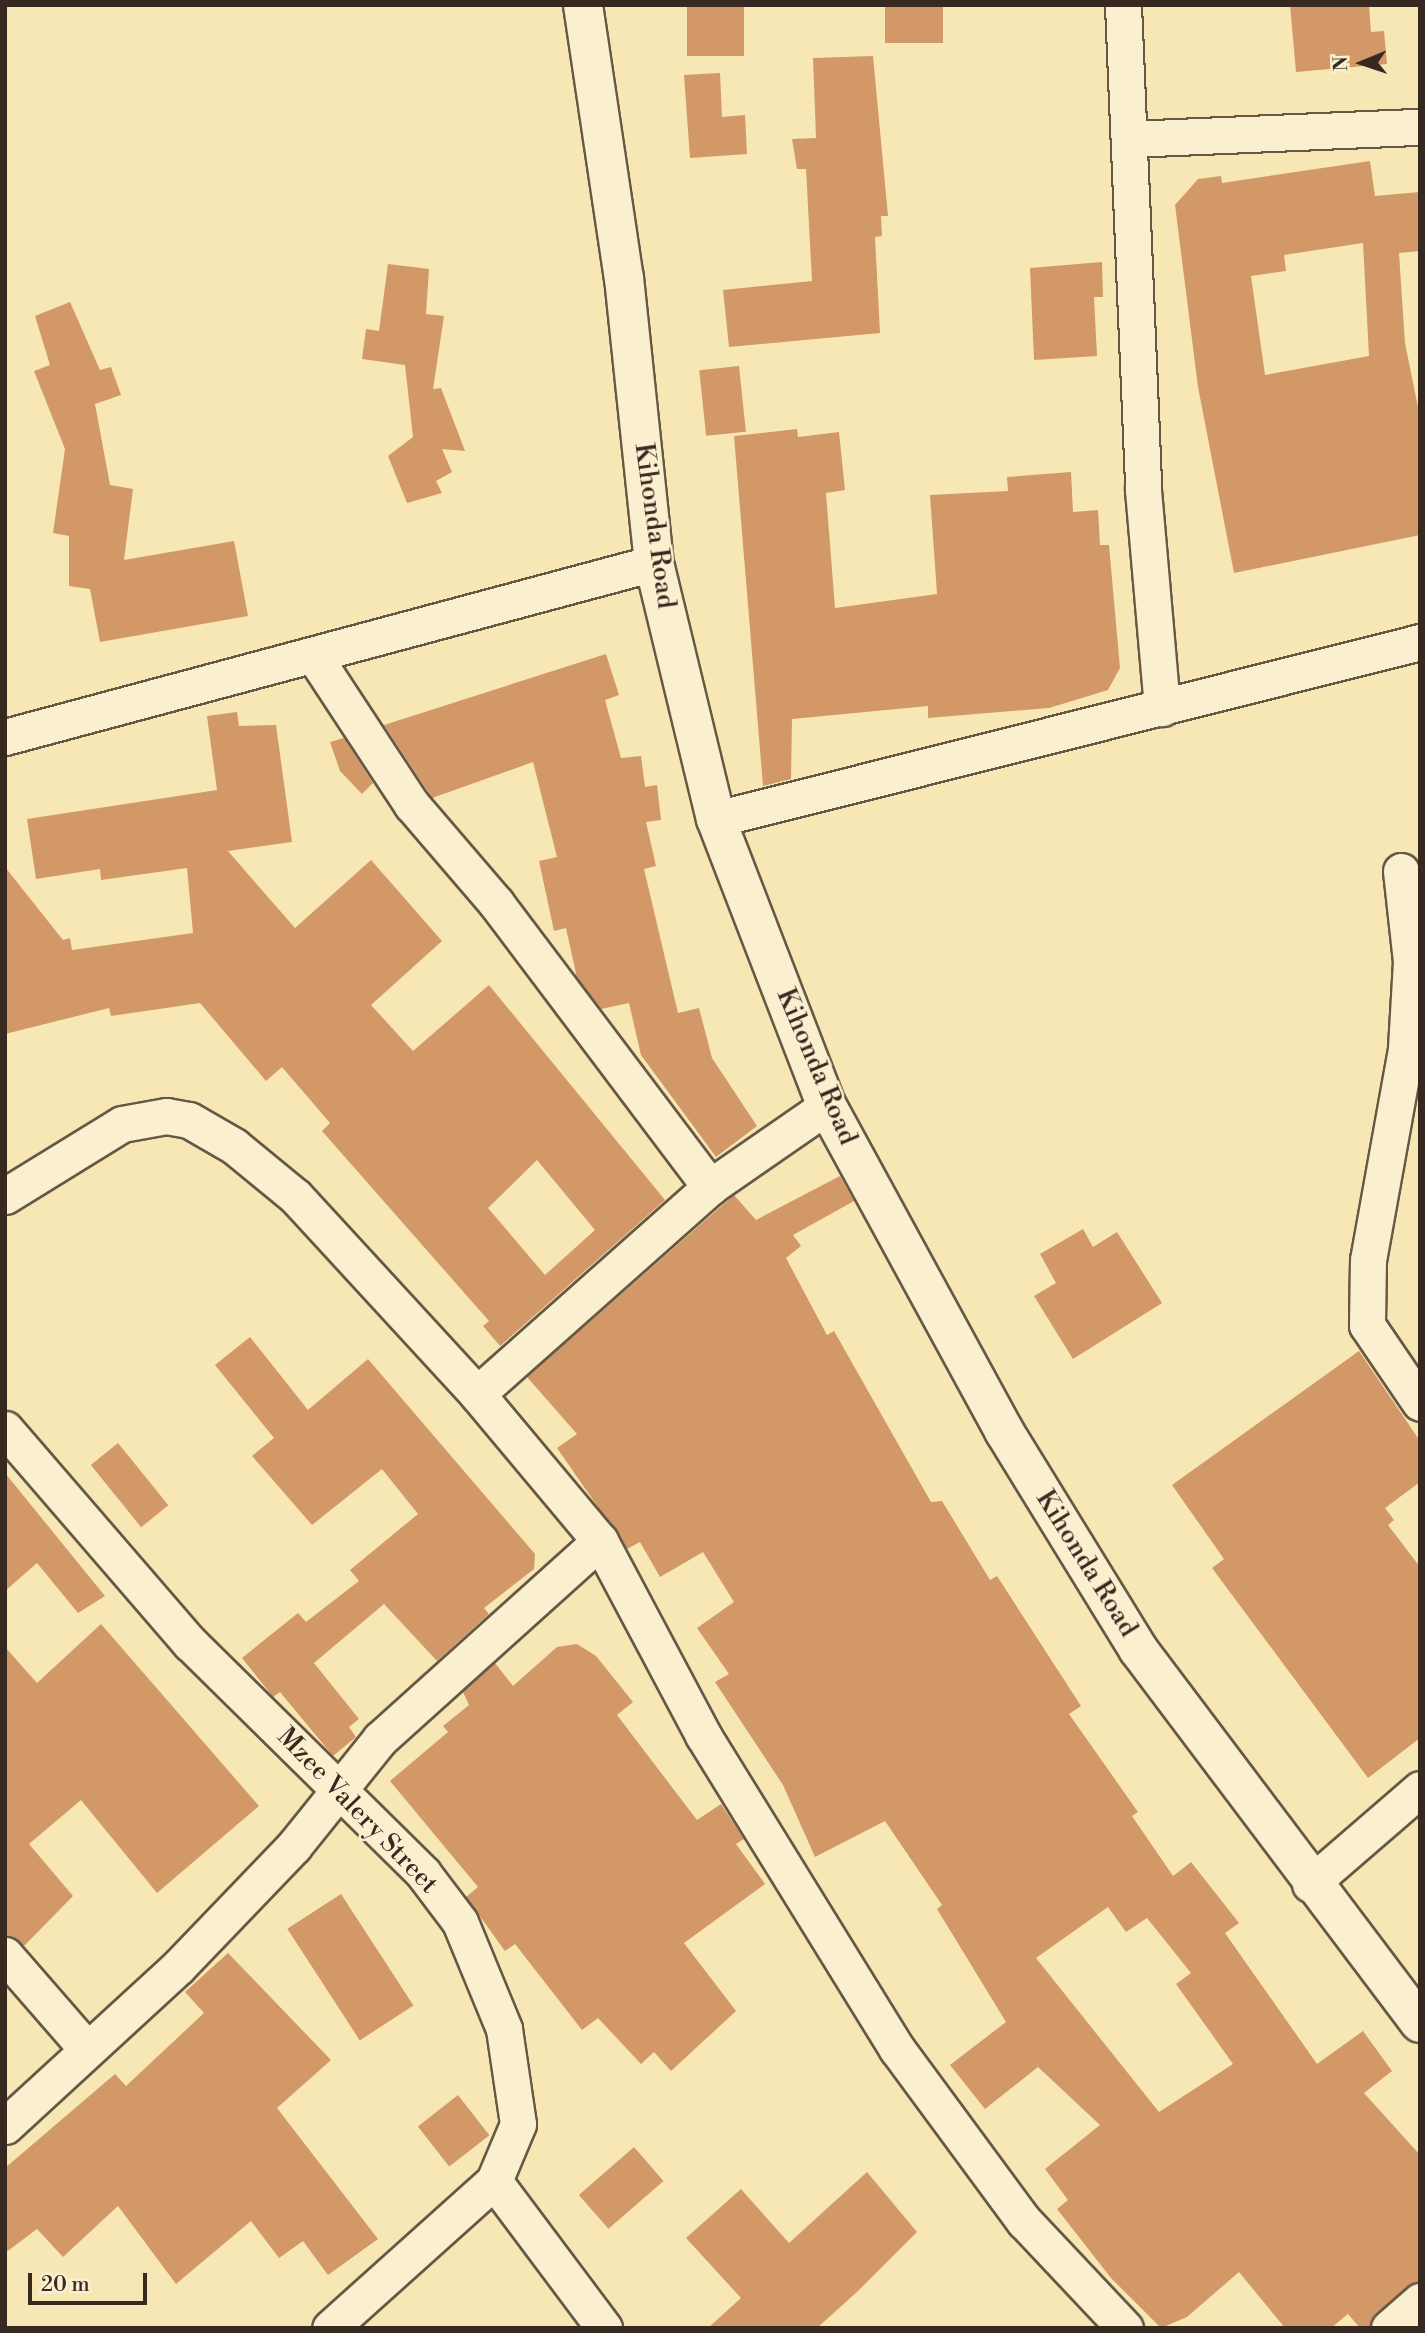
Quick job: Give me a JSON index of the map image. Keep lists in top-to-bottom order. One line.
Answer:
{"streets":{"street":["Kihonda Road","Mzee Valery Street"]},"scale_bar":"20 m","north":"left"}
